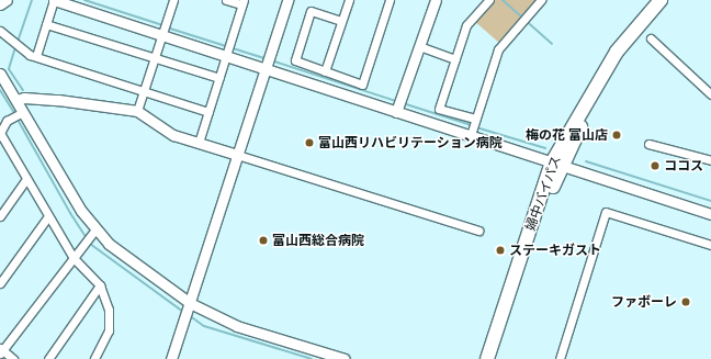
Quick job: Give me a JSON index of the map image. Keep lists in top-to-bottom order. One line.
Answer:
{"streets":{"highway":["婦中バイパス"]},"places":["梅の花 富山店","富山西リハビリテーション病院","ココス","富山西総合病院","ステーキガスト","ファボーレ"]}
